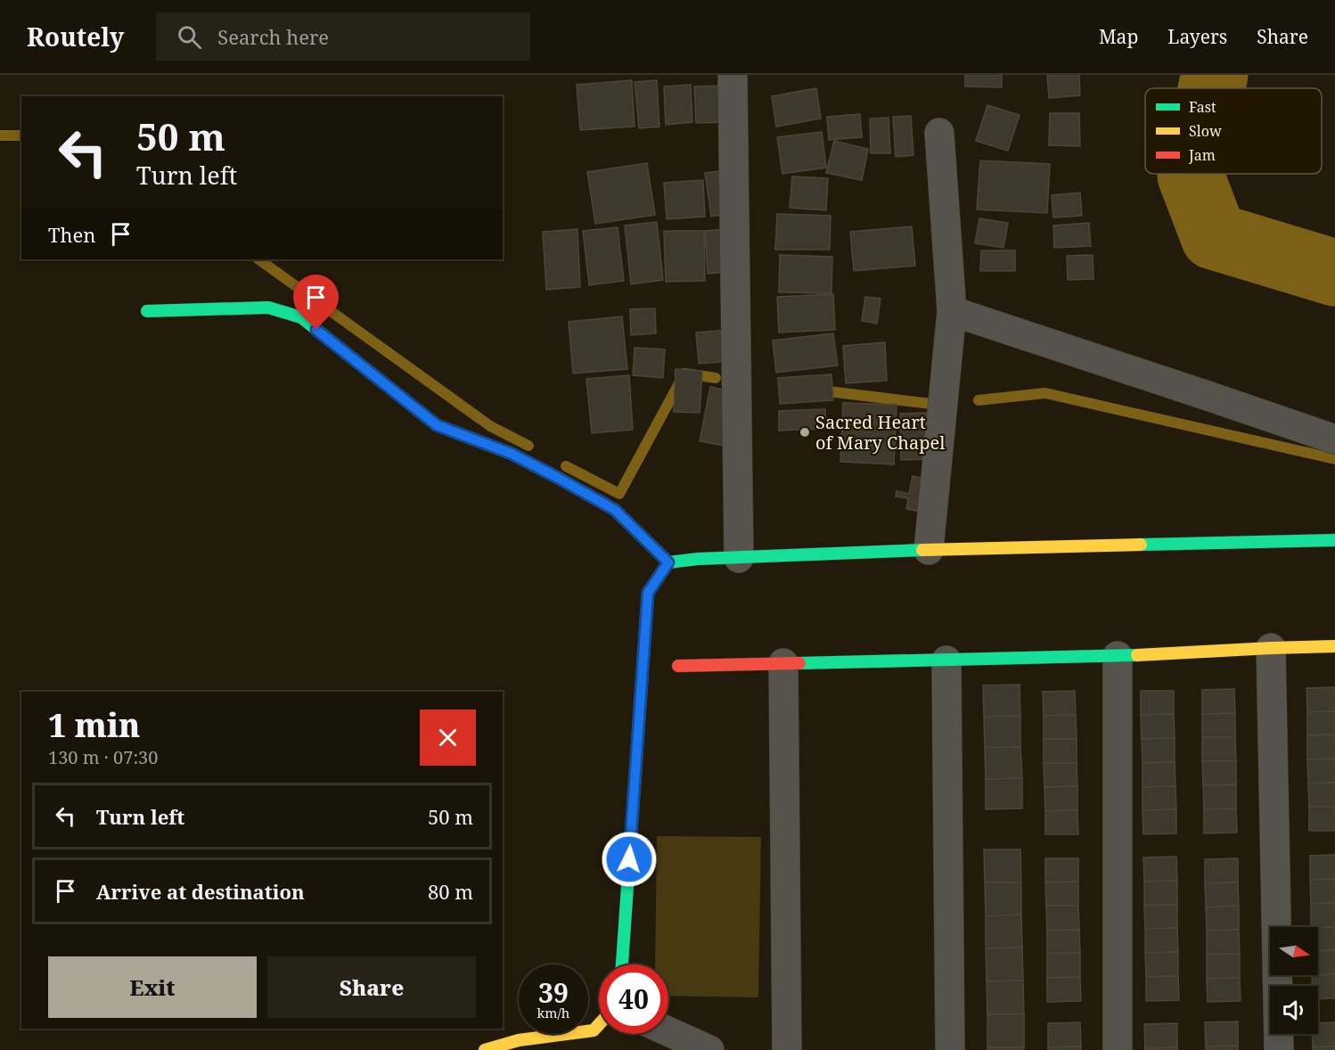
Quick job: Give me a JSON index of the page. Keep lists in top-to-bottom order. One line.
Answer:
{"places":["Sacred Heart of Mary Chapel"],"legend":["Fast","Slow","Jam"],"north":"right","page":{"header":"Routely","search":"Search here","nav":["Map","Layers","Share"],"turn":["50 m","Turn left"],"then":"Then","heading":["1 min","130 m · 07:30"],"list":[{"name":"Turn left","value":"50 m"},{"name":"Arrive at destination","value":"80 m"}],"buttons":["Exit","Share"],"speed":"39 km/h","limit":"40"}}
